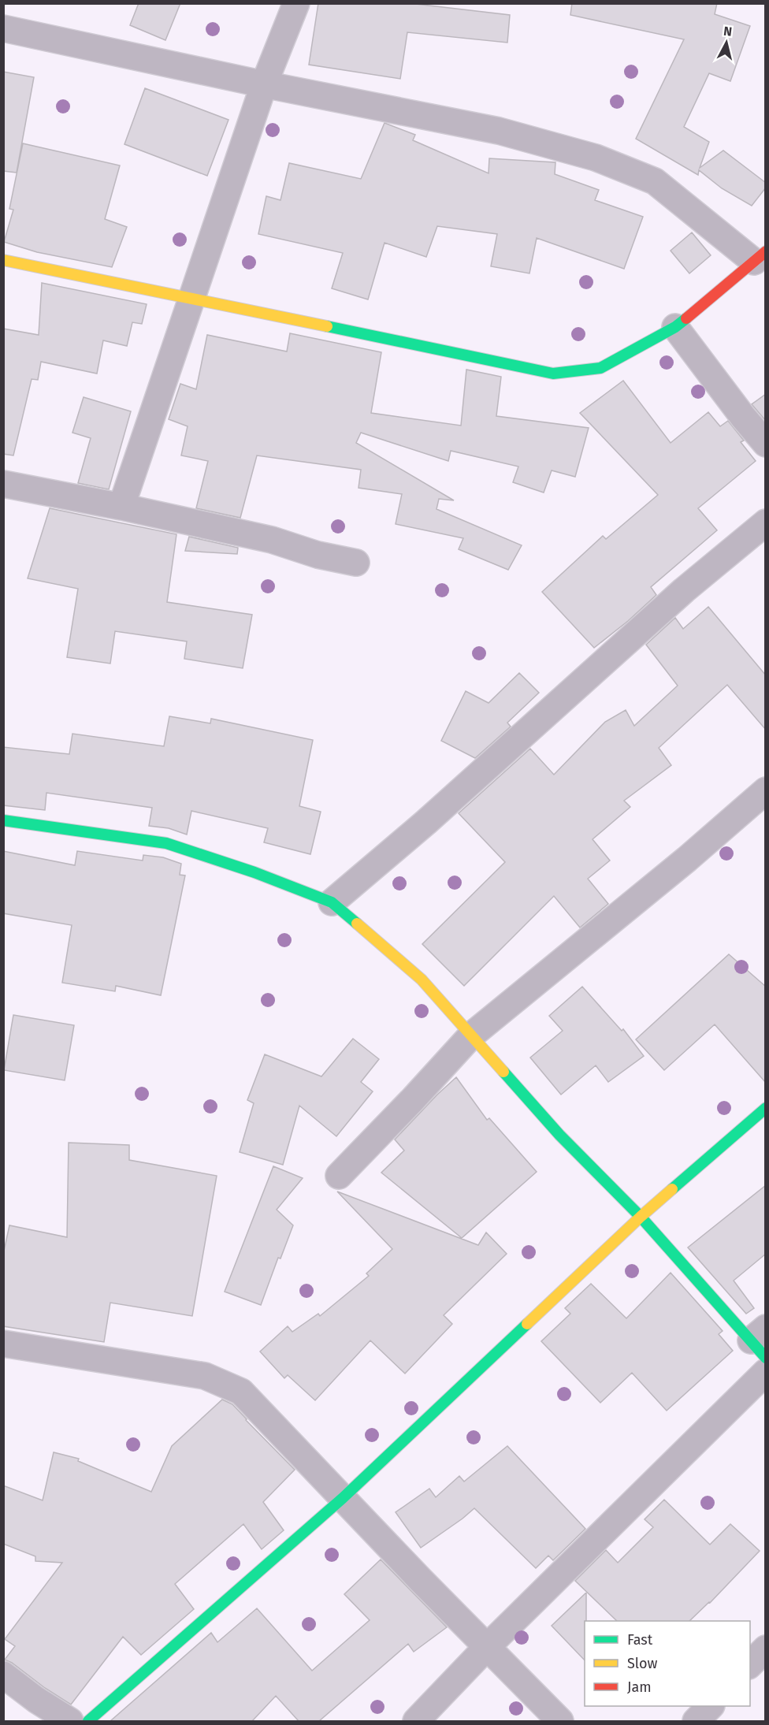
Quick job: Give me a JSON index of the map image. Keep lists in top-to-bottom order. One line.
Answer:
{"legend":["Fast","Slow","Jam"],"north":"top"}
